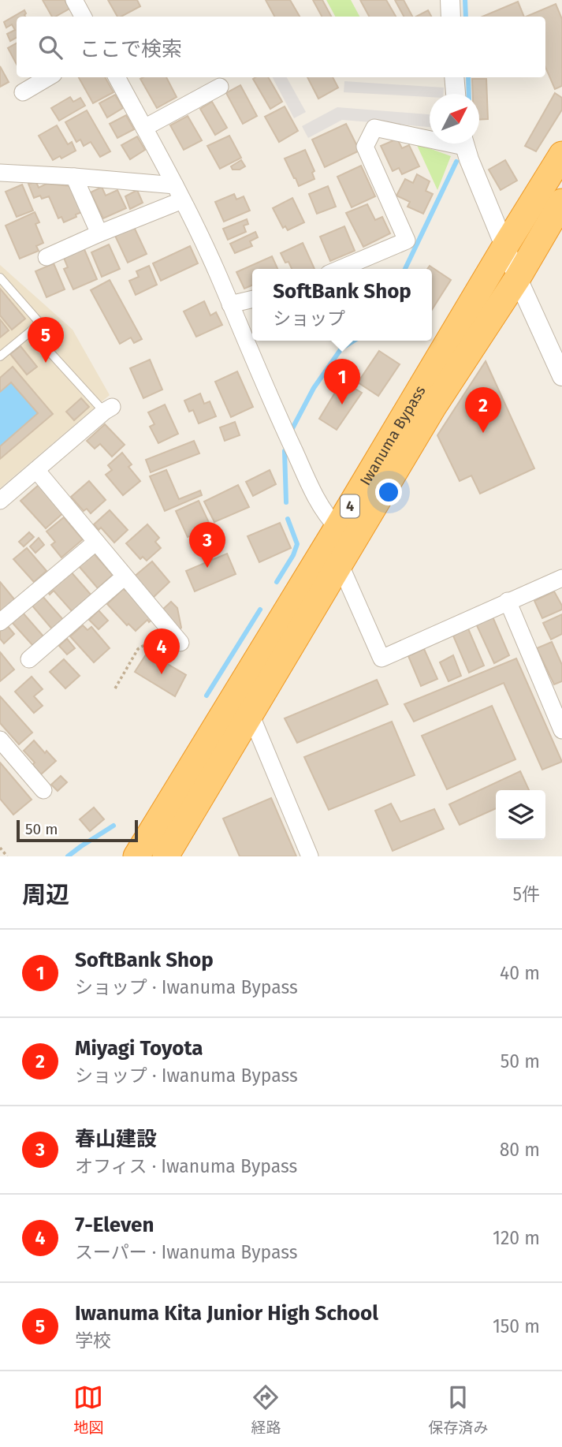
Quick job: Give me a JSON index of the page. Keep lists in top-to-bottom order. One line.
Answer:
{"streets":{"highway":["Iwanuma Bypass","4"]},"scale_bar":"50 m","north":"top right","page":{"search":"ここで検索","popup":["SoftBank Shop","ショップ"],"pins":["5","1","2","3","4"],"scale":"50 m","heading":["周辺","5件"],"list":[{"mark":"1","name":"SoftBank Shop","note":"ショップ · Iwanuma Bypass","value":"40 m"},{"mark":"2","name":"Miyagi Toyota","note":"ショップ · Iwanuma Bypass","value":"50 m"},{"mark":"3","name":"春山建設","note":"オフィス · Iwanuma Bypass","value":"80 m"},{"mark":"4","name":"7-Eleven","note":"スーパー · Iwanuma Bypass","value":"120 m"},{"mark":"5","name":"Iwanuma Kita Junior High School","note":"学校","value":"150 m"}],"nav":["地図","経路","保存済み"]}}
